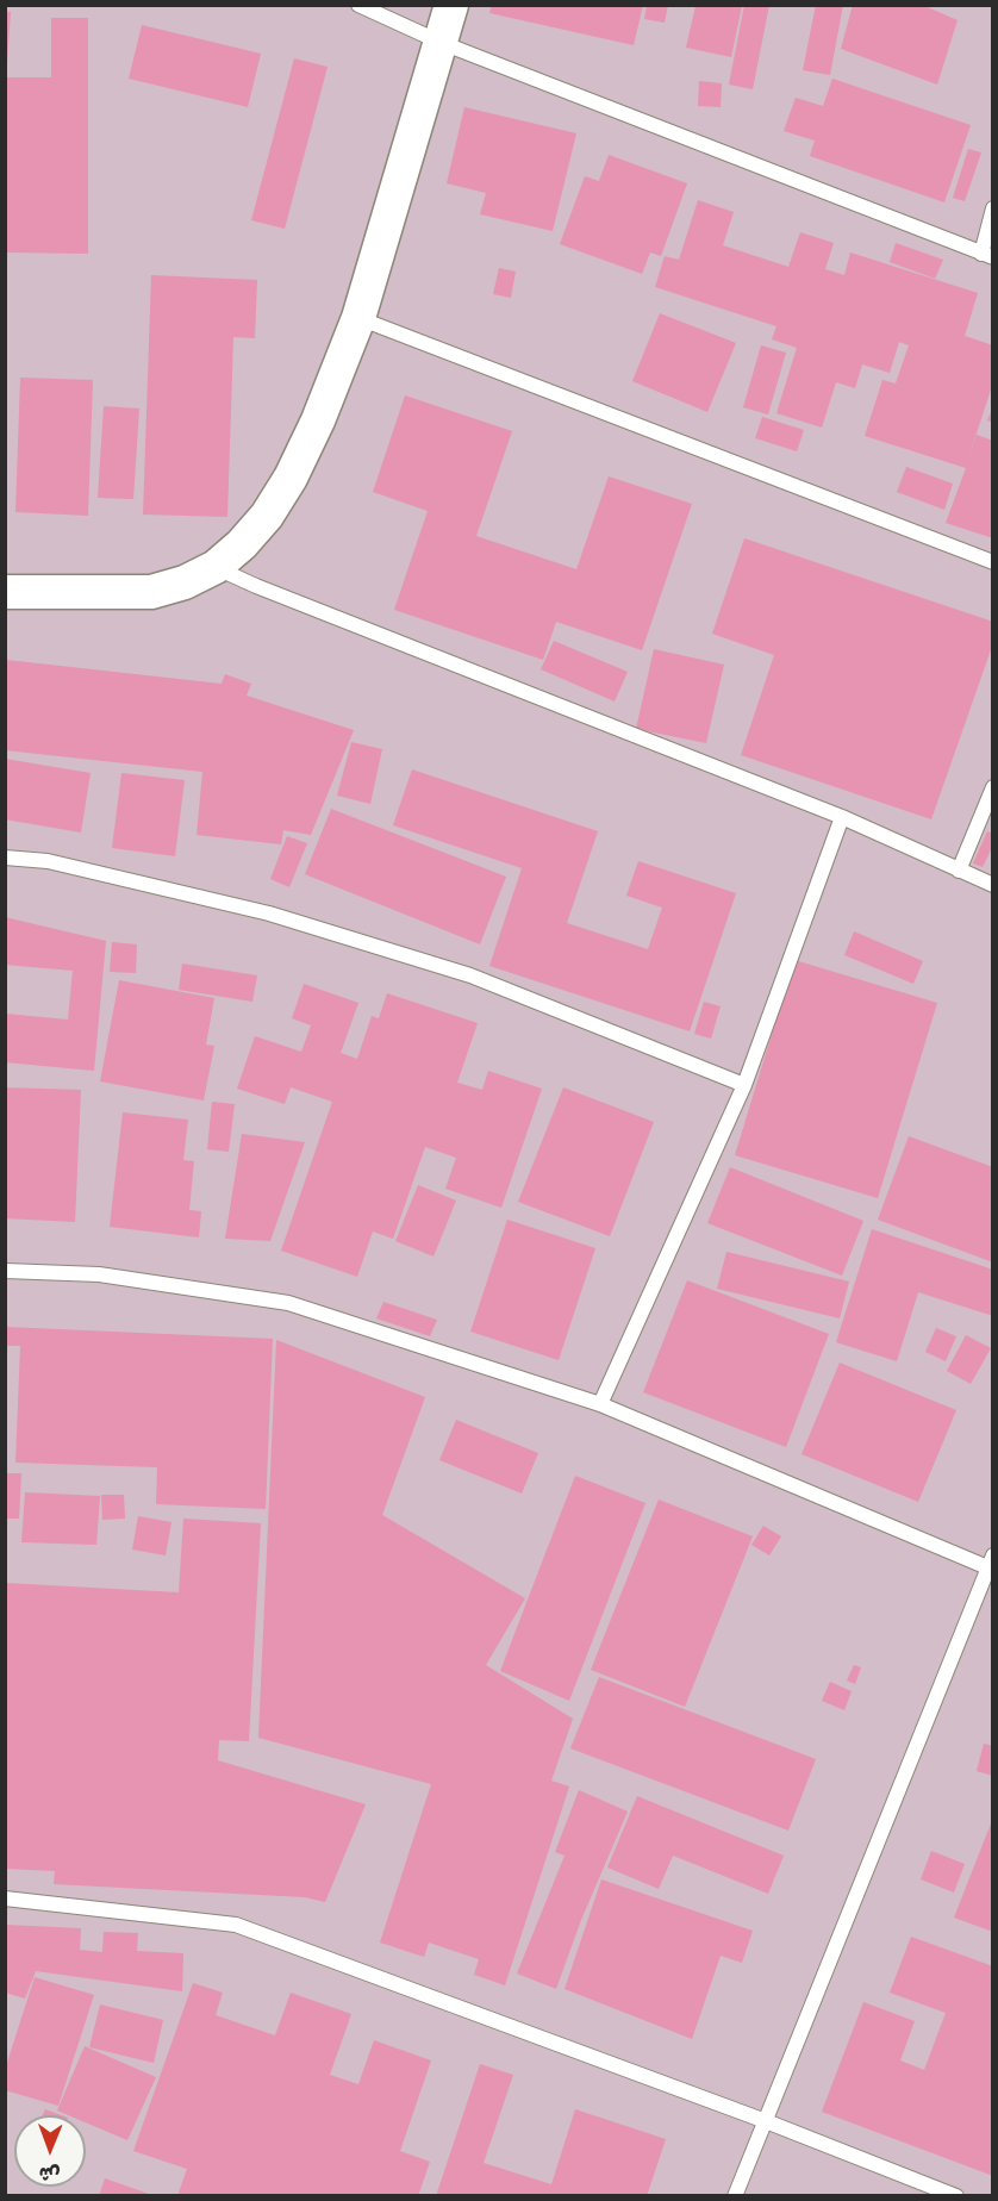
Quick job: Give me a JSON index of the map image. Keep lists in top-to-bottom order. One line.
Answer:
{"north":"bottom"}
